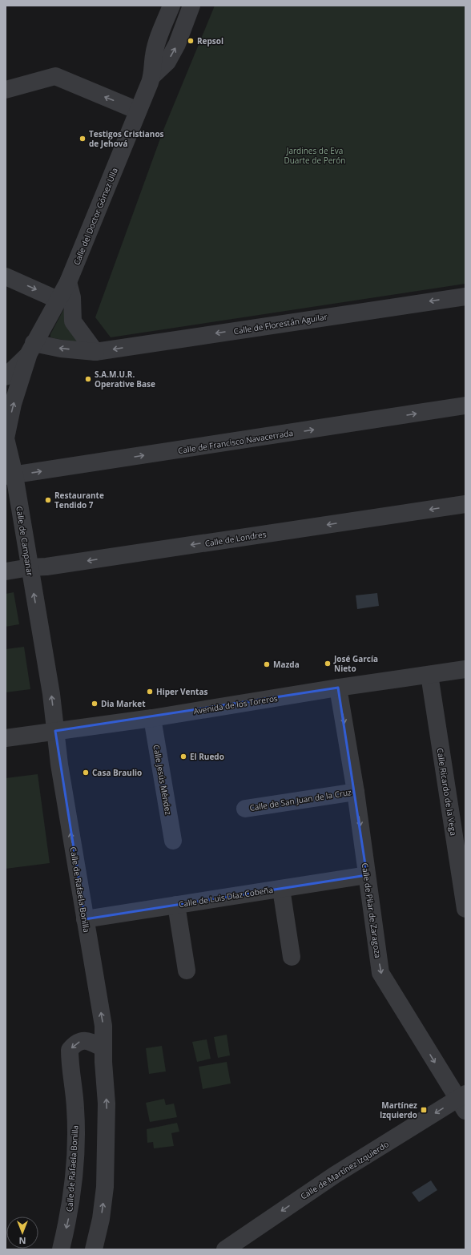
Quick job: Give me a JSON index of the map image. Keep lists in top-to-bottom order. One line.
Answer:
{"streets":{"street":["Calle del Doctor Gómez Ulla","Calle de Florestán Aguilar","Calle de Francisco Navacerrada","Calle de Londres","Calle de Campanar","Avenida de los Toreros","Calle Jesús Méndez","Calle Ricardo de la Vega","Calle de San Juan de la Cruz","Calle de Rafaela Bonilla","Calle de Luis Díaz Cobeña","Calle de Pilar de Zaragoza","Calle de Martínez Izquierdo"]},"crossings":[["Calle del Doctor Gómez Ulla","Calle de Florestán Aguilar"],["Calle del Doctor Gómez Ulla","Calle de Campanar"],["Calle de Florestán Aguilar","Calle de Campanar"],["Calle de Francisco Navacerrada","Calle de Campanar"],["Calle de Londres","Calle de Campanar"],["Calle de Campanar","Avenida de los Toreros"],["Calle de Campanar","Calle de Rafaela Bonilla"],["Avenida de los Toreros","Calle Jesús Méndez"],["Avenida de los Toreros","Calle Ricardo de la Vega"],["Avenida de los Toreros","Calle de Rafaela Bonilla"],["Avenida de los Toreros","Calle de Pilar de Zaragoza"],["Calle de San Juan de la Cruz","Calle de Pilar de Zaragoza"],["Calle de Rafaela Bonilla","Calle de Luis Díaz Cobeña"],["Calle de Luis Díaz Cobeña","Calle de Pilar de Zaragoza"],["Calle de Pilar de Zaragoza","Calle de Martínez Izquierdo"]],"one_way":["Calle de Florestán Aguilar","Calle de Francisco Navacerrada","Calle de Londres","Calle de Campanar","Calle de Pilar de Zaragoza","Calle de Martínez Izquierdo"],"parks":["Jardines de Eva Duarte de Perón"],"places":{"other":["Repsol","Testigos Cristianos de Jehová","S.A.M.U.R. Operative Base","Restaurante Tendido 7","José García Nieto","Mazda","Hiper Ventas","Dia Market","El Ruedo","Casa Braulio"],"transit":["Martínez Izquierdo"]},"north":"bottom"}
